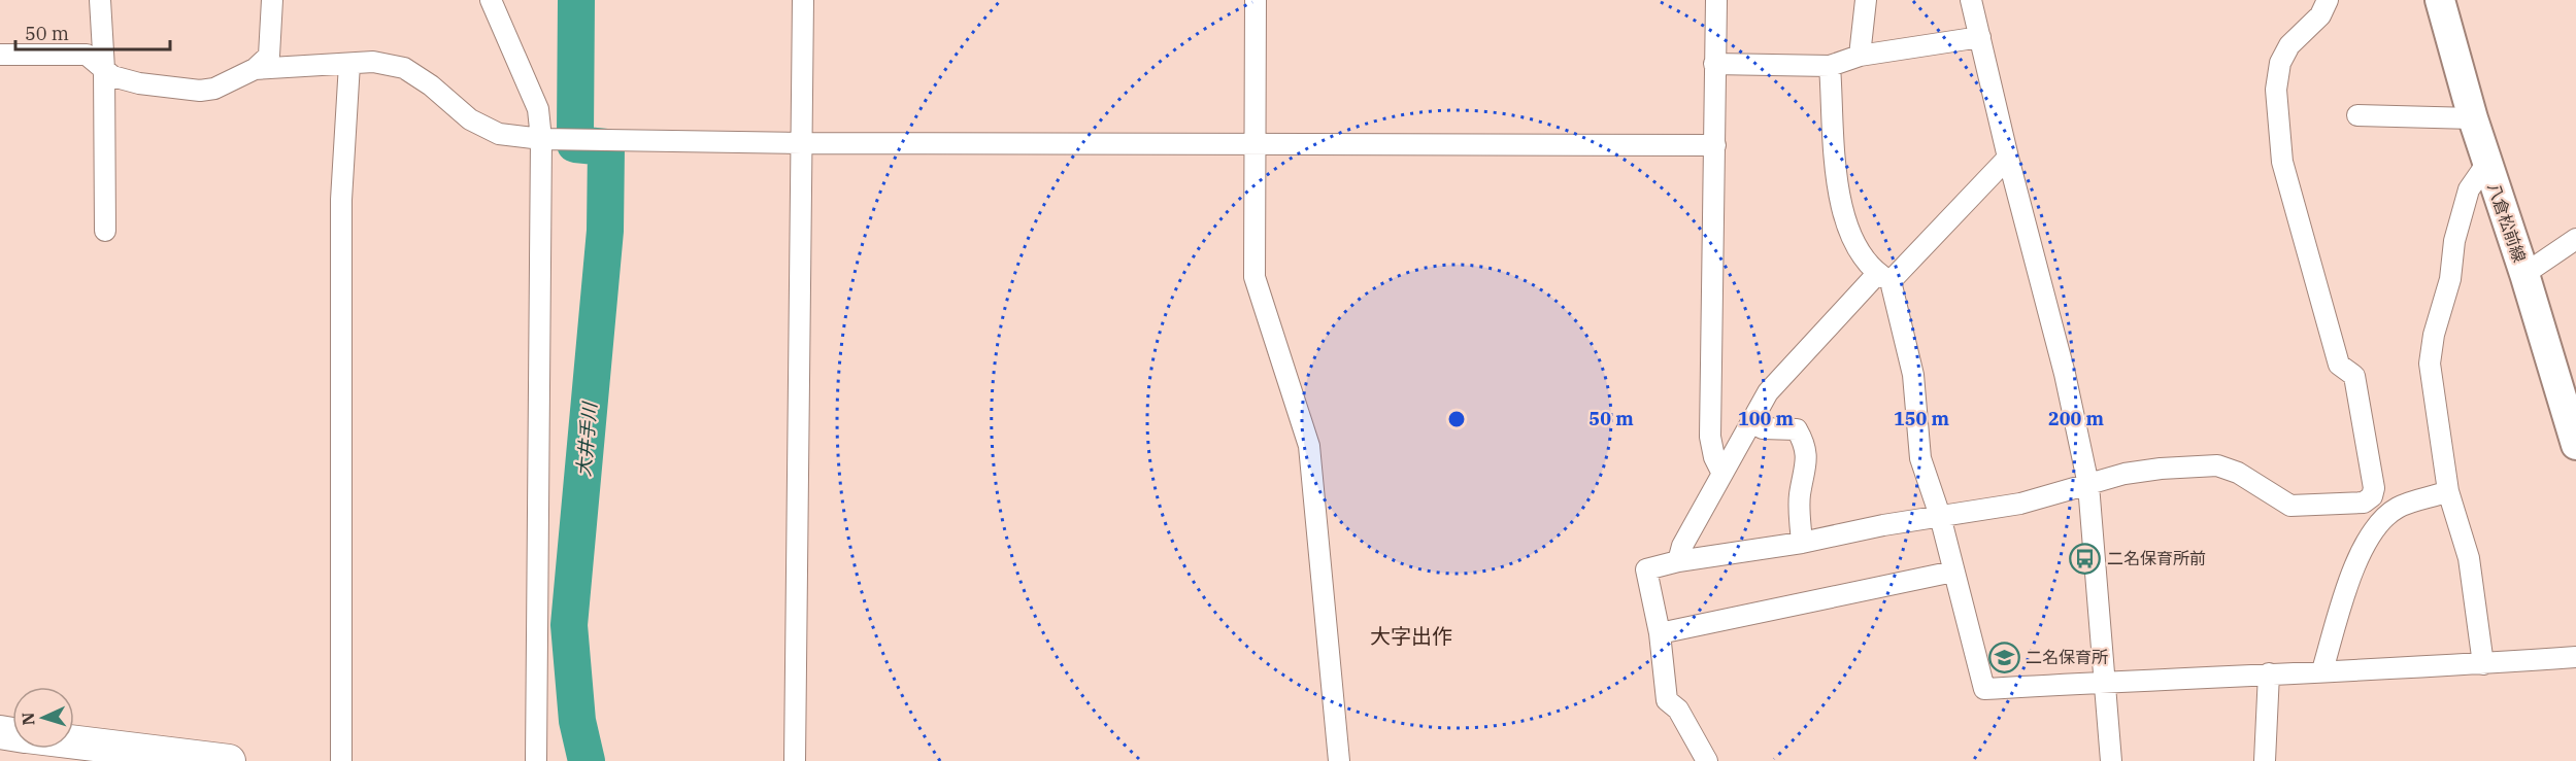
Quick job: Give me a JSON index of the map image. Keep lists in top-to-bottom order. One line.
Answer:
{"streets":{"main road":["八倉松前線"]},"districts":["大字出作"],"water":["大井手川"],"places":{"bus stop":["二名保育所前"],"school or university":["二名保育所"]},"scale_bar":"50 m","north":"left","rings":["50 m","100 m","150 m","200 m"]}
